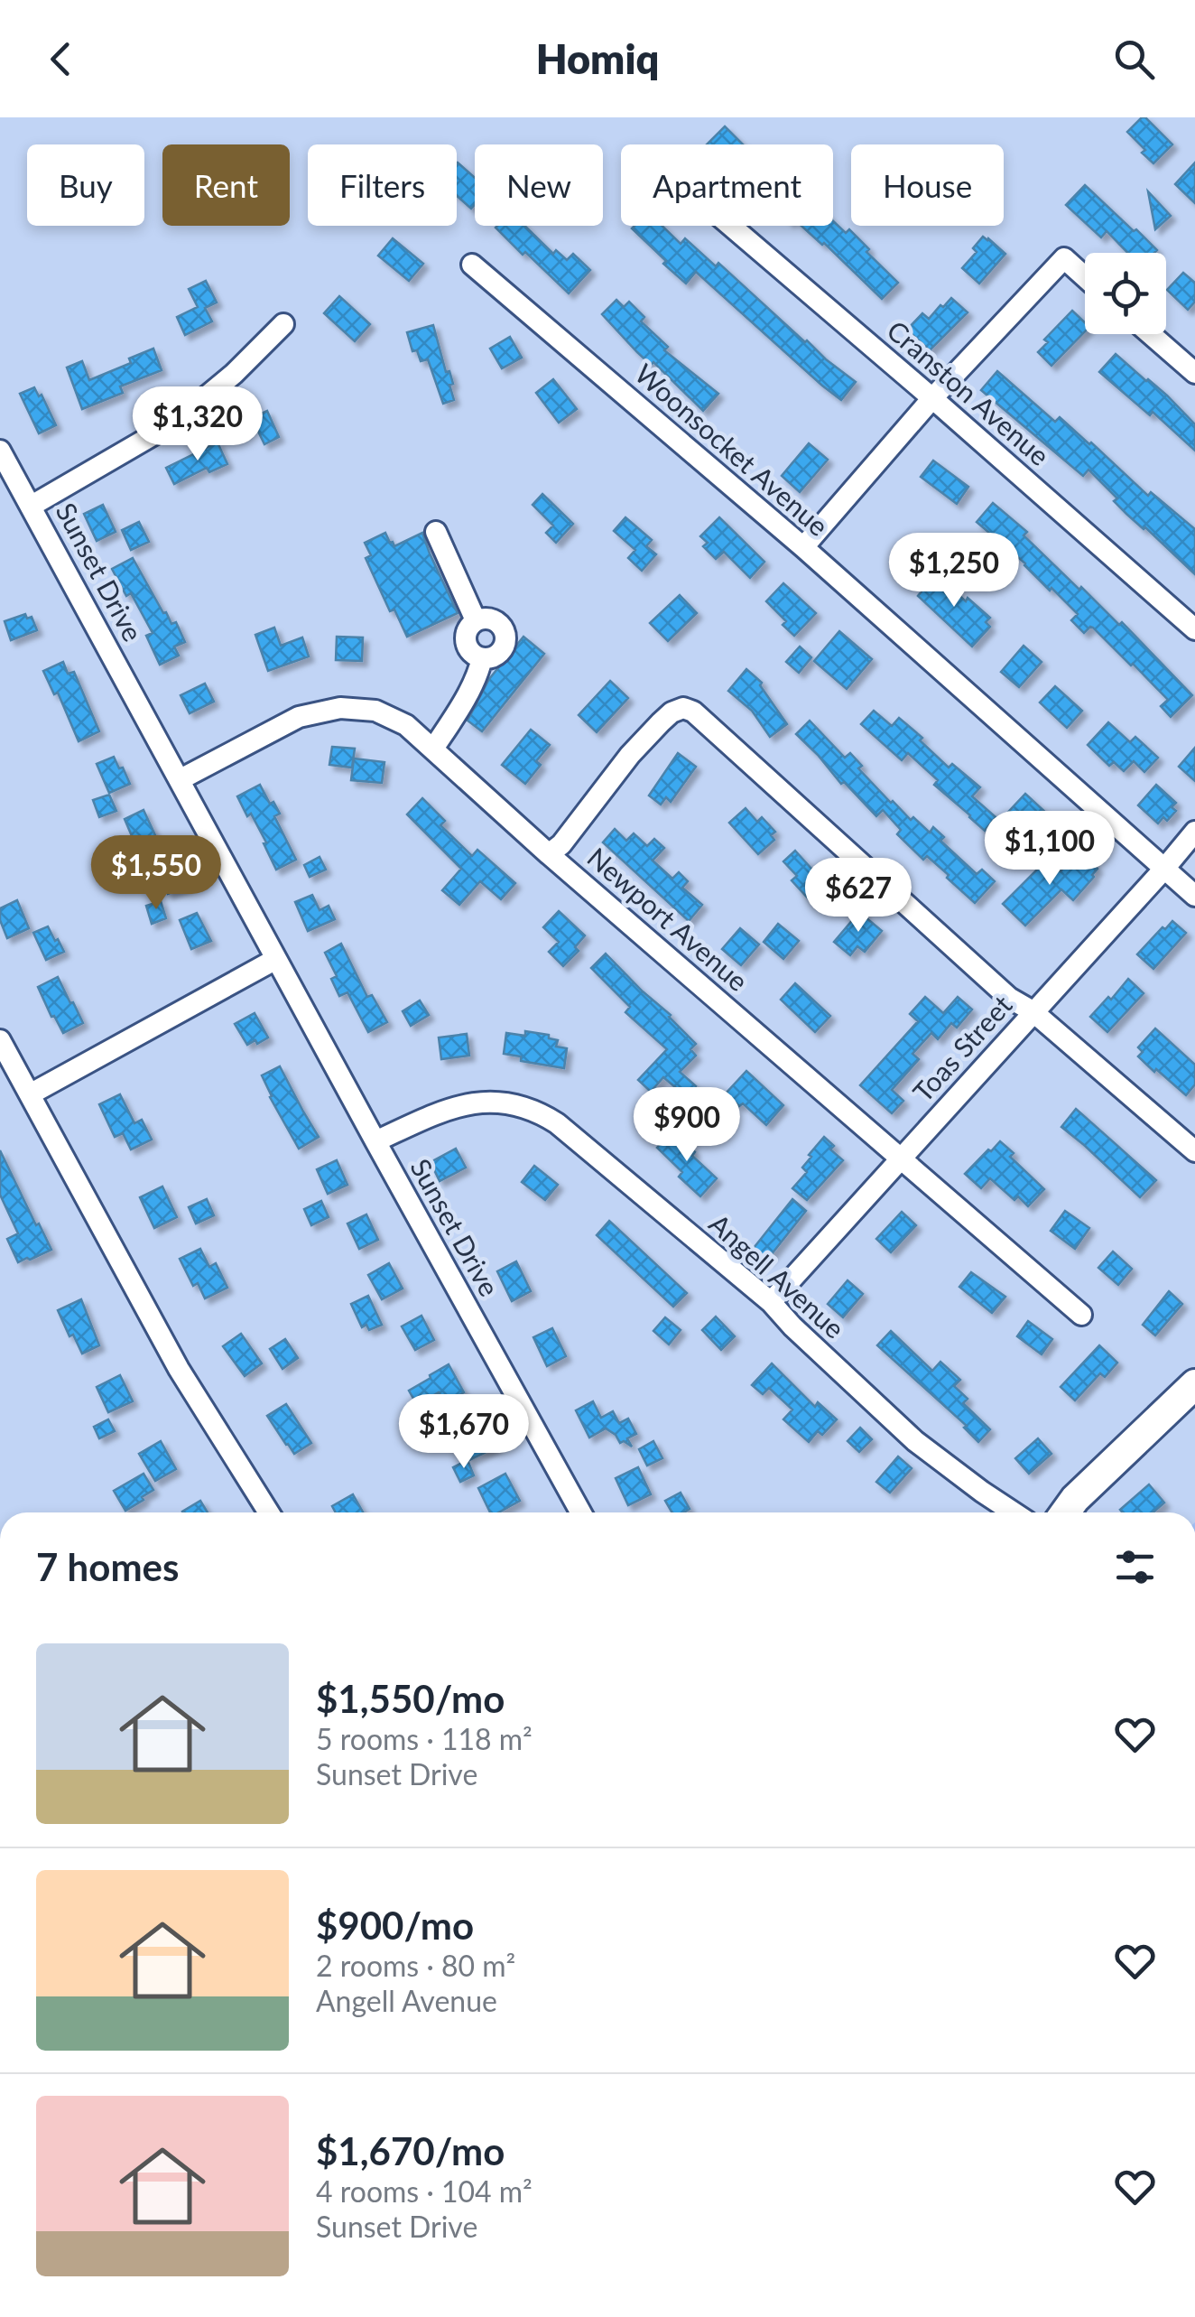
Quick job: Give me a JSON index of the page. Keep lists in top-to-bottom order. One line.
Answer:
{"streets":{"street":["Cranston Avenue","Woonsocket Avenue","Sunset Drive","Newport Avenue","Toas Street","Angell Avenue"]},"crossings":[["Woonsocket Avenue","Toas Street"],["Sunset Drive","Newport Avenue"],["Sunset Drive","Angell Avenue"],["Newport Avenue","Toas Street"],["Toas Street","Angell Avenue"]],"page":{"header":"Homiq","chip":["Buy","Rent","Filters","New","Apartment","House"],"price":["$1,320","$1,250","$1,100","$1,550","$627","$900","$1,670"],"heading":"7 homes","list":[{"name":"$1,550/mo","note":"5 rooms · 118 m² · Sunset Drive"},{"name":"$900/mo","note":"2 rooms · 80 m² · Angell Avenue"},{"name":"$1,670/mo","note":"4 rooms · 104 m² · Sunset Drive"}]}}
